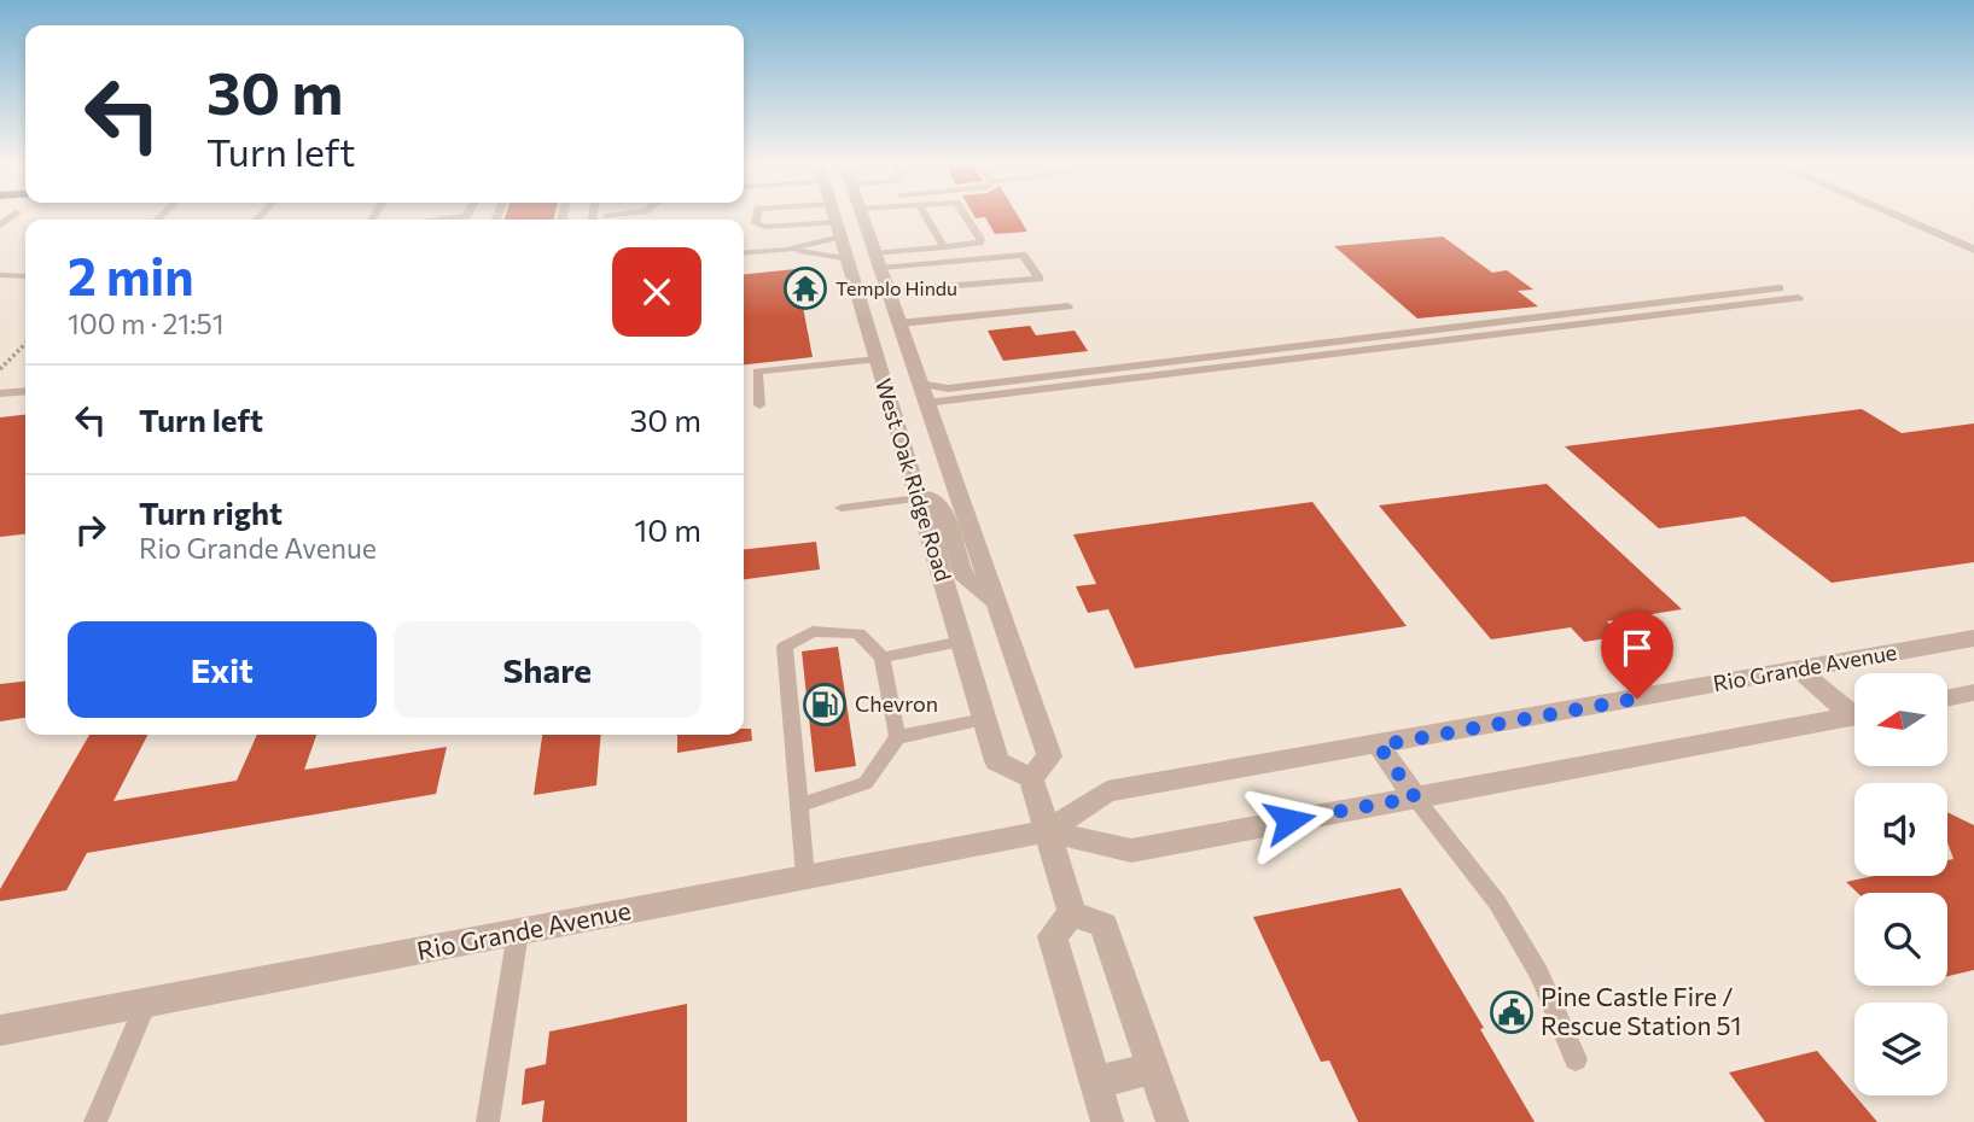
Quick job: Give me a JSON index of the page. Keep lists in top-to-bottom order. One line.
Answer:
{"streets":{"street":["West Oak Ridge Road","Rio Grande Avenue"]},"places":{"temple":["Templo Hindu"],"fuel station":["Chevron"],"public building":["Pine Castle Fire / Rescue Station 51"]},"north":"left","page":{"turn":["30 m","Turn left"],"heading":["2 min","100 m · 21:51"],"list":[{"name":"Turn left","value":"30 m"},{"name":"Turn right","note":"Rio Grande Avenue","value":"10 m"}],"buttons":["Exit","Share"]}}
